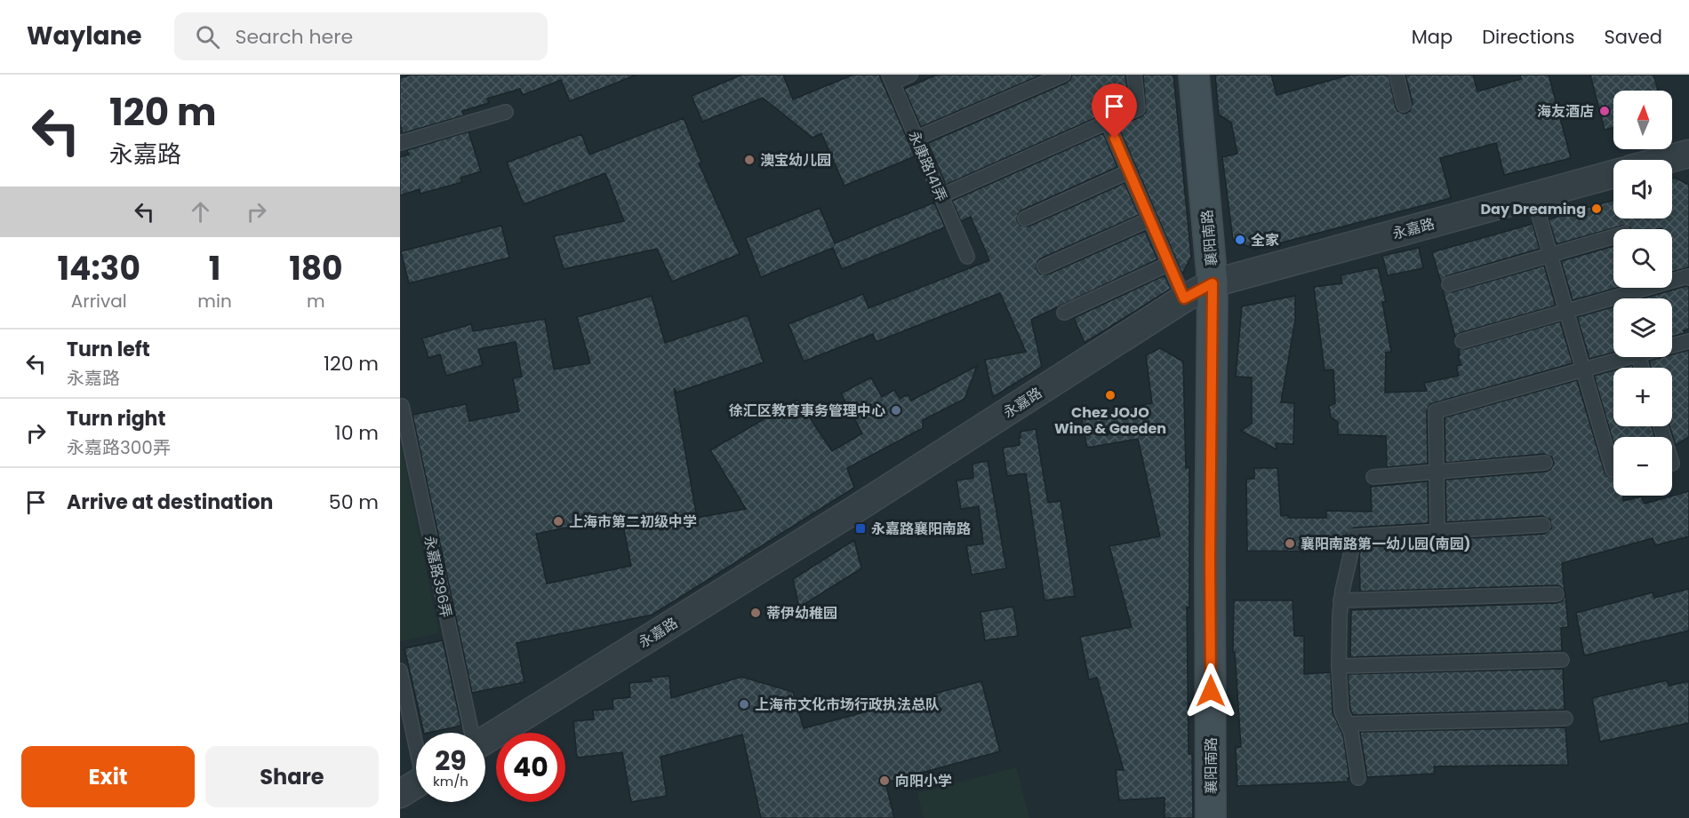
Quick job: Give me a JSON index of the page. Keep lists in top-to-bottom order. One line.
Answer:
{"streets":{"street":["永嘉路","襄阳南路"],"lane":["永康路141弄","永嘉路396弄"]},"crossings":[["永嘉路","襄阳南路"]],"places":{"other":["海友酒店","澳宝幼儿园","Day Dreaming","全家","Chez JOJO Wine & Gaeden","徐汇区教育事务管理中心","上海市第二初级中学","襄阳南路第一幼儿园(南园)","蒂伊幼稚园","上海市文化市场行政执法总队","向阳小学"],"transit":["永嘉路襄阳南路"]},"north":"top","page":{"header":"Waylane","search":"Search here","nav":["Map","Directions","Saved"],"turn":["120 m","永嘉路"],"map_buttons":["+","−"],"eta":["14:30","Arrival","1","min","180","m"],"list":[{"name":"Turn left","note":"永嘉路","value":"120 m"},{"name":"Turn right","note":"永嘉路300弄","value":"10 m"},{"name":"Arrive at destination","value":"50 m"}],"speed":"29 km/h","limit":"40","buttons":["Exit","Share"]}}
